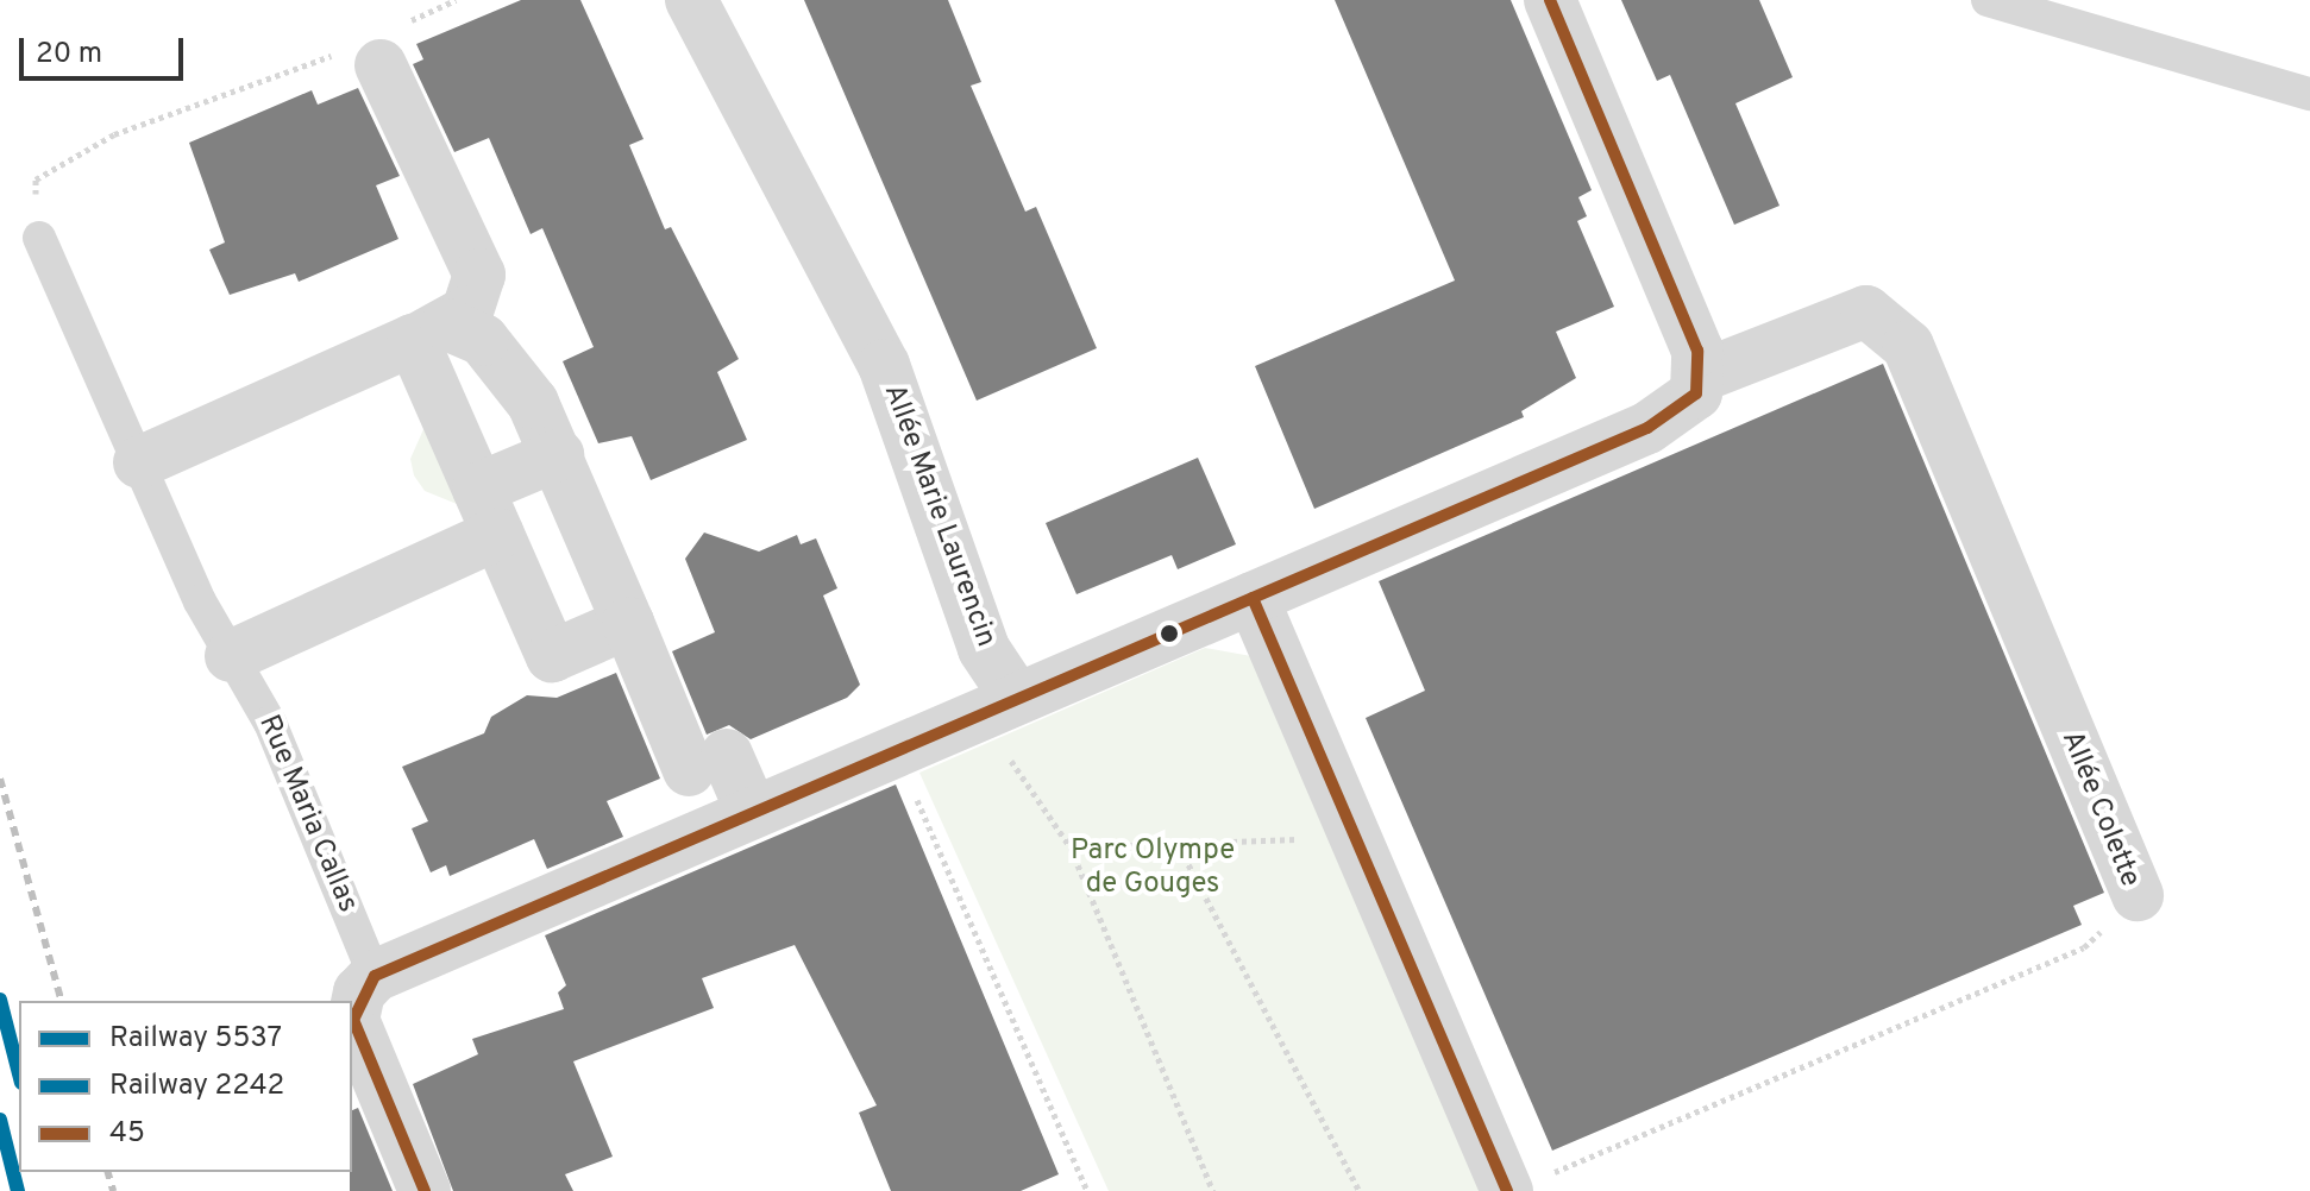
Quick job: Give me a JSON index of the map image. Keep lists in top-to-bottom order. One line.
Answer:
{"streets":{"street":["Allée Marie Laurencin","Allée Colette"],"lane":["Rue Maria Callas"]},"parks":["Parc Olympe de Gouges"],"lines":["transit line 45","rail line 5537","rail line 2242"],"legend":["Railway 5537","Railway 2242","45"],"scale_bar":"20 m"}
